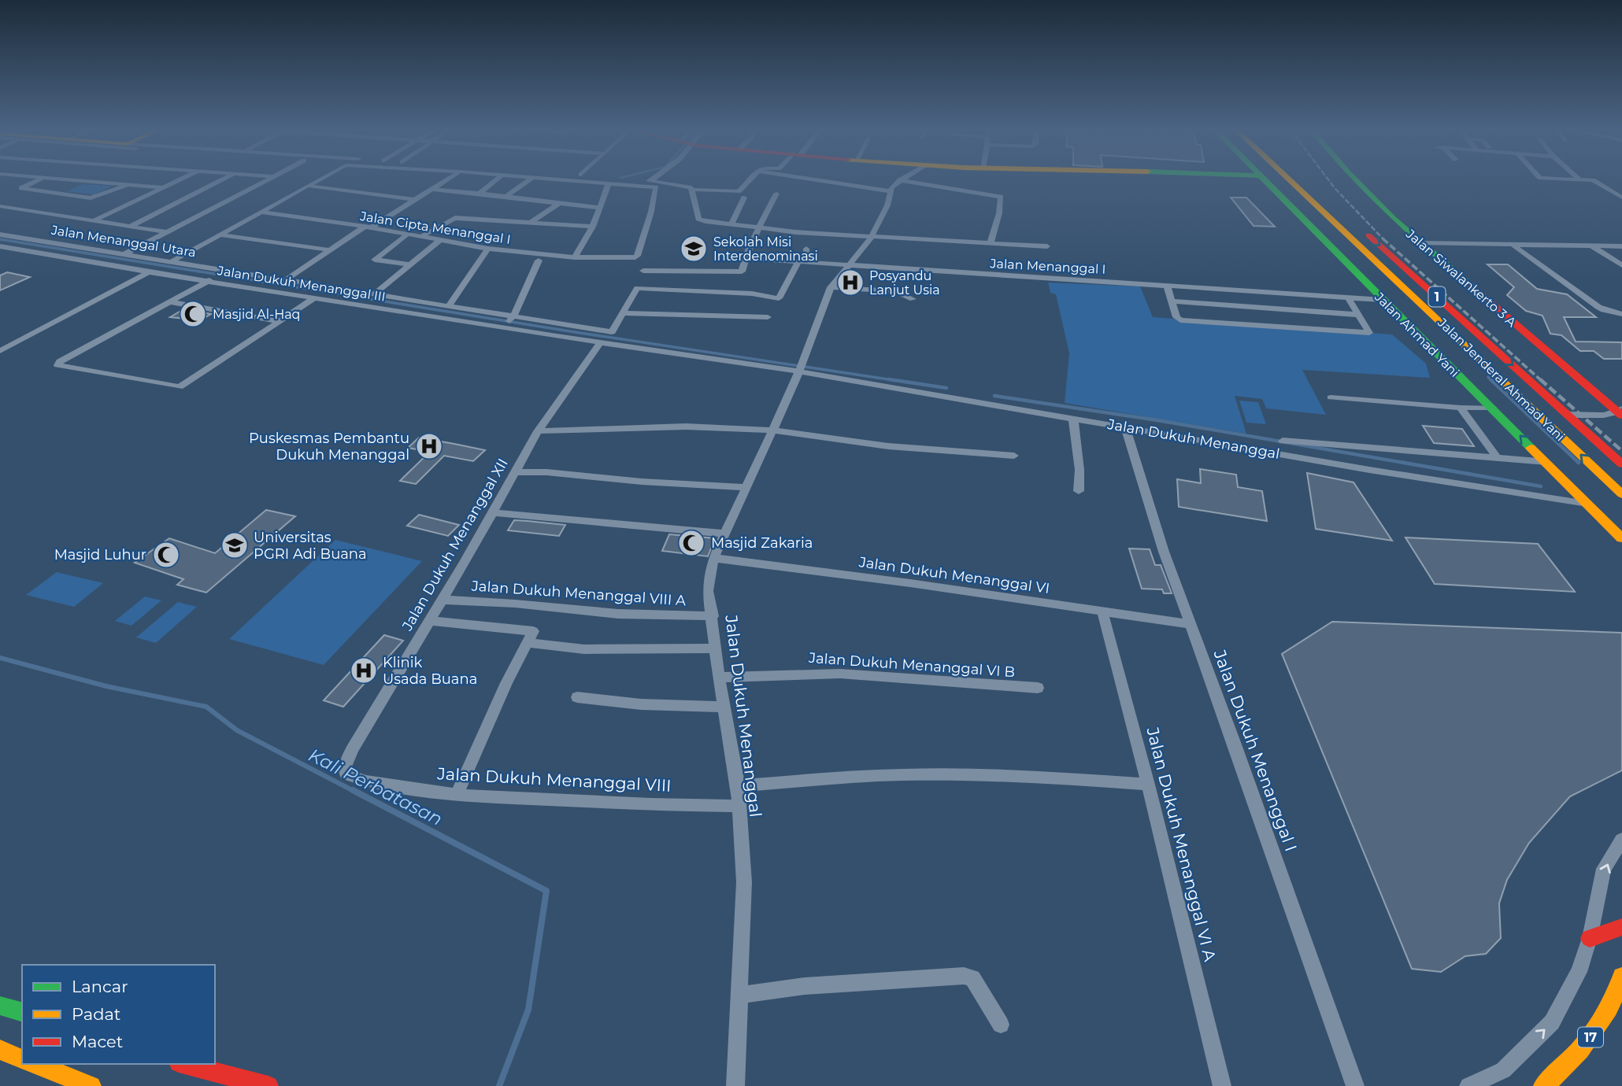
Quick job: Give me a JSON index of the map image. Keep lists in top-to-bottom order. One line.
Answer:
{"streets":{"main road":["Jalan Siwalankerto 3 A","1","Jalan Ahmad Yani","Jalan Jenderal Ahmad Yani","17"],"street":["Jalan Cipta Menanggal I","Jalan Menanggal Utara","Jalan Menanggal I","Jalan Dukuh Menanggal III","Jalan Dukuh Menanggal","Jalan Dukuh Menanggal XII","Jalan Dukuh Menanggal VI","Jalan Dukuh Menanggal VIII A","Jalan Dukuh Menanggal VI B","Jalan Dukuh Menanggal I","Jalan Dukuh Menanggal VIII","Jalan Dukuh Menanggal VI A"]},"crossings":[["Jalan Menanggal I","Jalan Ahmad Yani"],["Jalan Dukuh Menanggal III","Jalan Dukuh Menanggal"],["Jalan Dukuh Menanggal III","Jalan Dukuh Menanggal XII"],["Jalan Ahmad Yani","Jalan Dukuh Menanggal"],["Jalan Dukuh Menanggal","Jalan Dukuh Menanggal XII"],["Jalan Dukuh Menanggal","Jalan Dukuh Menanggal VI"],["Jalan Dukuh Menanggal","Jalan Dukuh Menanggal VIII A"],["Jalan Dukuh Menanggal","Jalan Dukuh Menanggal VI B"],["Jalan Dukuh Menanggal","Jalan Dukuh Menanggal I"],["Jalan Dukuh Menanggal","Jalan Dukuh Menanggal VIII"],["Jalan Dukuh Menanggal XII","Jalan Dukuh Menanggal VIII A"],["Jalan Dukuh Menanggal XII","Jalan Dukuh Menanggal VIII"],["Jalan Dukuh Menanggal VI","Jalan Dukuh Menanggal I"],["Jalan Dukuh Menanggal VI","Jalan Dukuh Menanggal VI A"]],"water":["Kali Perbatasan"],"places":{"school or university":["Sekolah Misi Interdenominasi","Universitas PGRI Adi Buana"],"hospital":["Posyandu Lanjut Usia","Puskesmas Pembantu Dukuh Menanggal","Klinik Usada Buana"],"mosque":["Masjid Al-Haq","Masjid Zakaria","Masjid Luhur"]},"legend":["Lancar","Padat","Macet"]}
